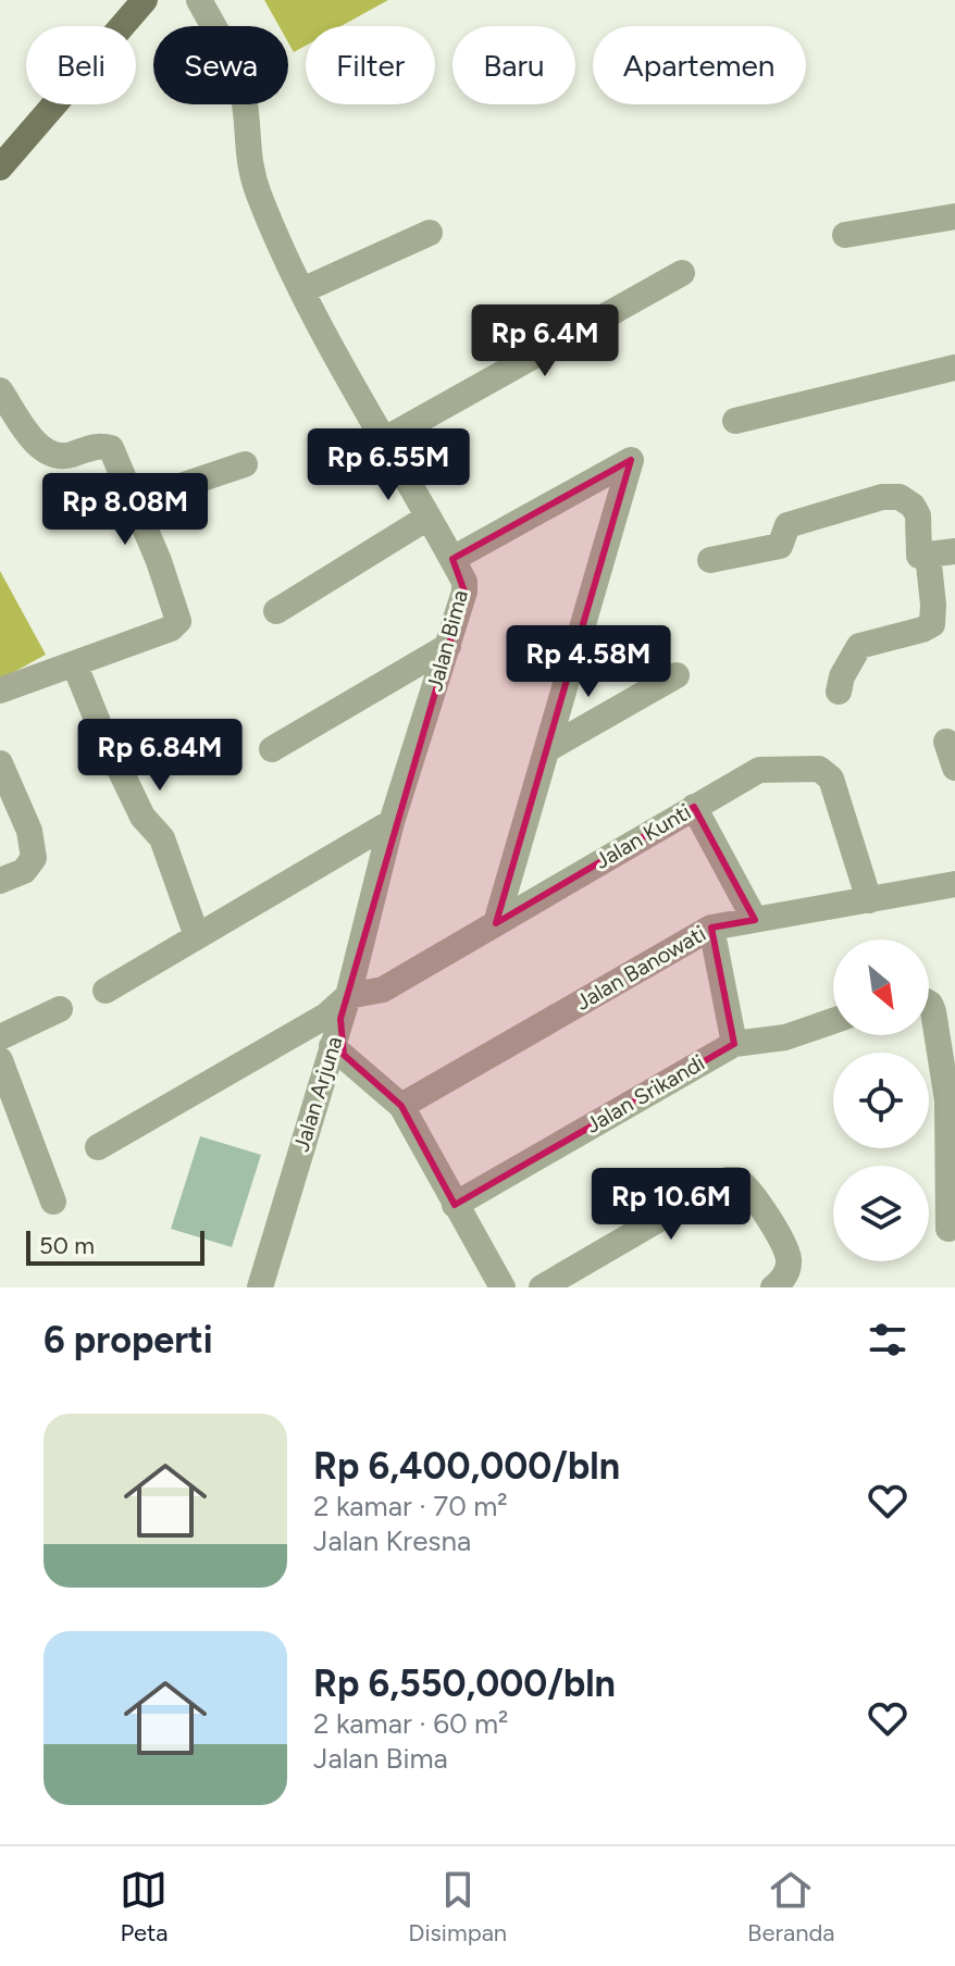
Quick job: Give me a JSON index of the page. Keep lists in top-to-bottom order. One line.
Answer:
{"streets":{"street":["Jalan Bima","Jalan Kunti","Jalan Banowati","Jalan Arjuna","Jalan Srikandi"]},"crossings":[["Jalan Bima","Jalan Kunti"],["Jalan Bima","Jalan Arjuna"],["Jalan Kunti","Jalan Banowati"],["Jalan Kunti","Jalan Arjuna"]],"scale_bar":"50 m","north":"bottom right","page":{"chip":["Beli","Sewa","Filter","Baru","Apartemen"],"price":["Rp 6.4M","Rp 6.55M","Rp 8.08M","Rp 4.58M","Rp 6.84M","Rp 10.6M"],"scale":"50 m","heading":"6 properti","list":[{"name":"Rp 6,400,000/bln","note":"2 kamar · 70 m² · Jalan Kresna"},{"name":"Rp 6,550,000/bln","note":"2 kamar · 60 m² · Jalan Bima"}],"tabs":["Peta","Disimpan","Beranda"]}}
